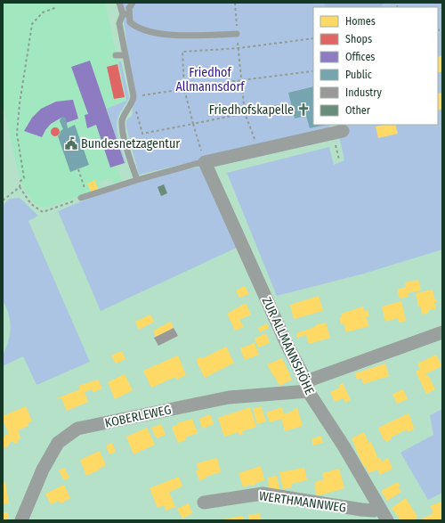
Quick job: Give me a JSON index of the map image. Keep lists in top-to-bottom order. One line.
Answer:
{"streets":{"street":["ZUR ALLMANNSHÖHE","KOBERLEWEG","WERTHMANNWEG"]},"crossings":[["ZUR ALLMANNSHÖHE","KOBERLEWEG"],["ZUR ALLMANNSHÖHE","WERTHMANNWEG"]],"parks":["Friedhof Allmannsdorf"],"places":{"church":["Friedhofskapelle"],"public building":["Bundesnetzagentur"]},"legend":["Homes","Shops","Offices","Public","Industry","Other"]}
